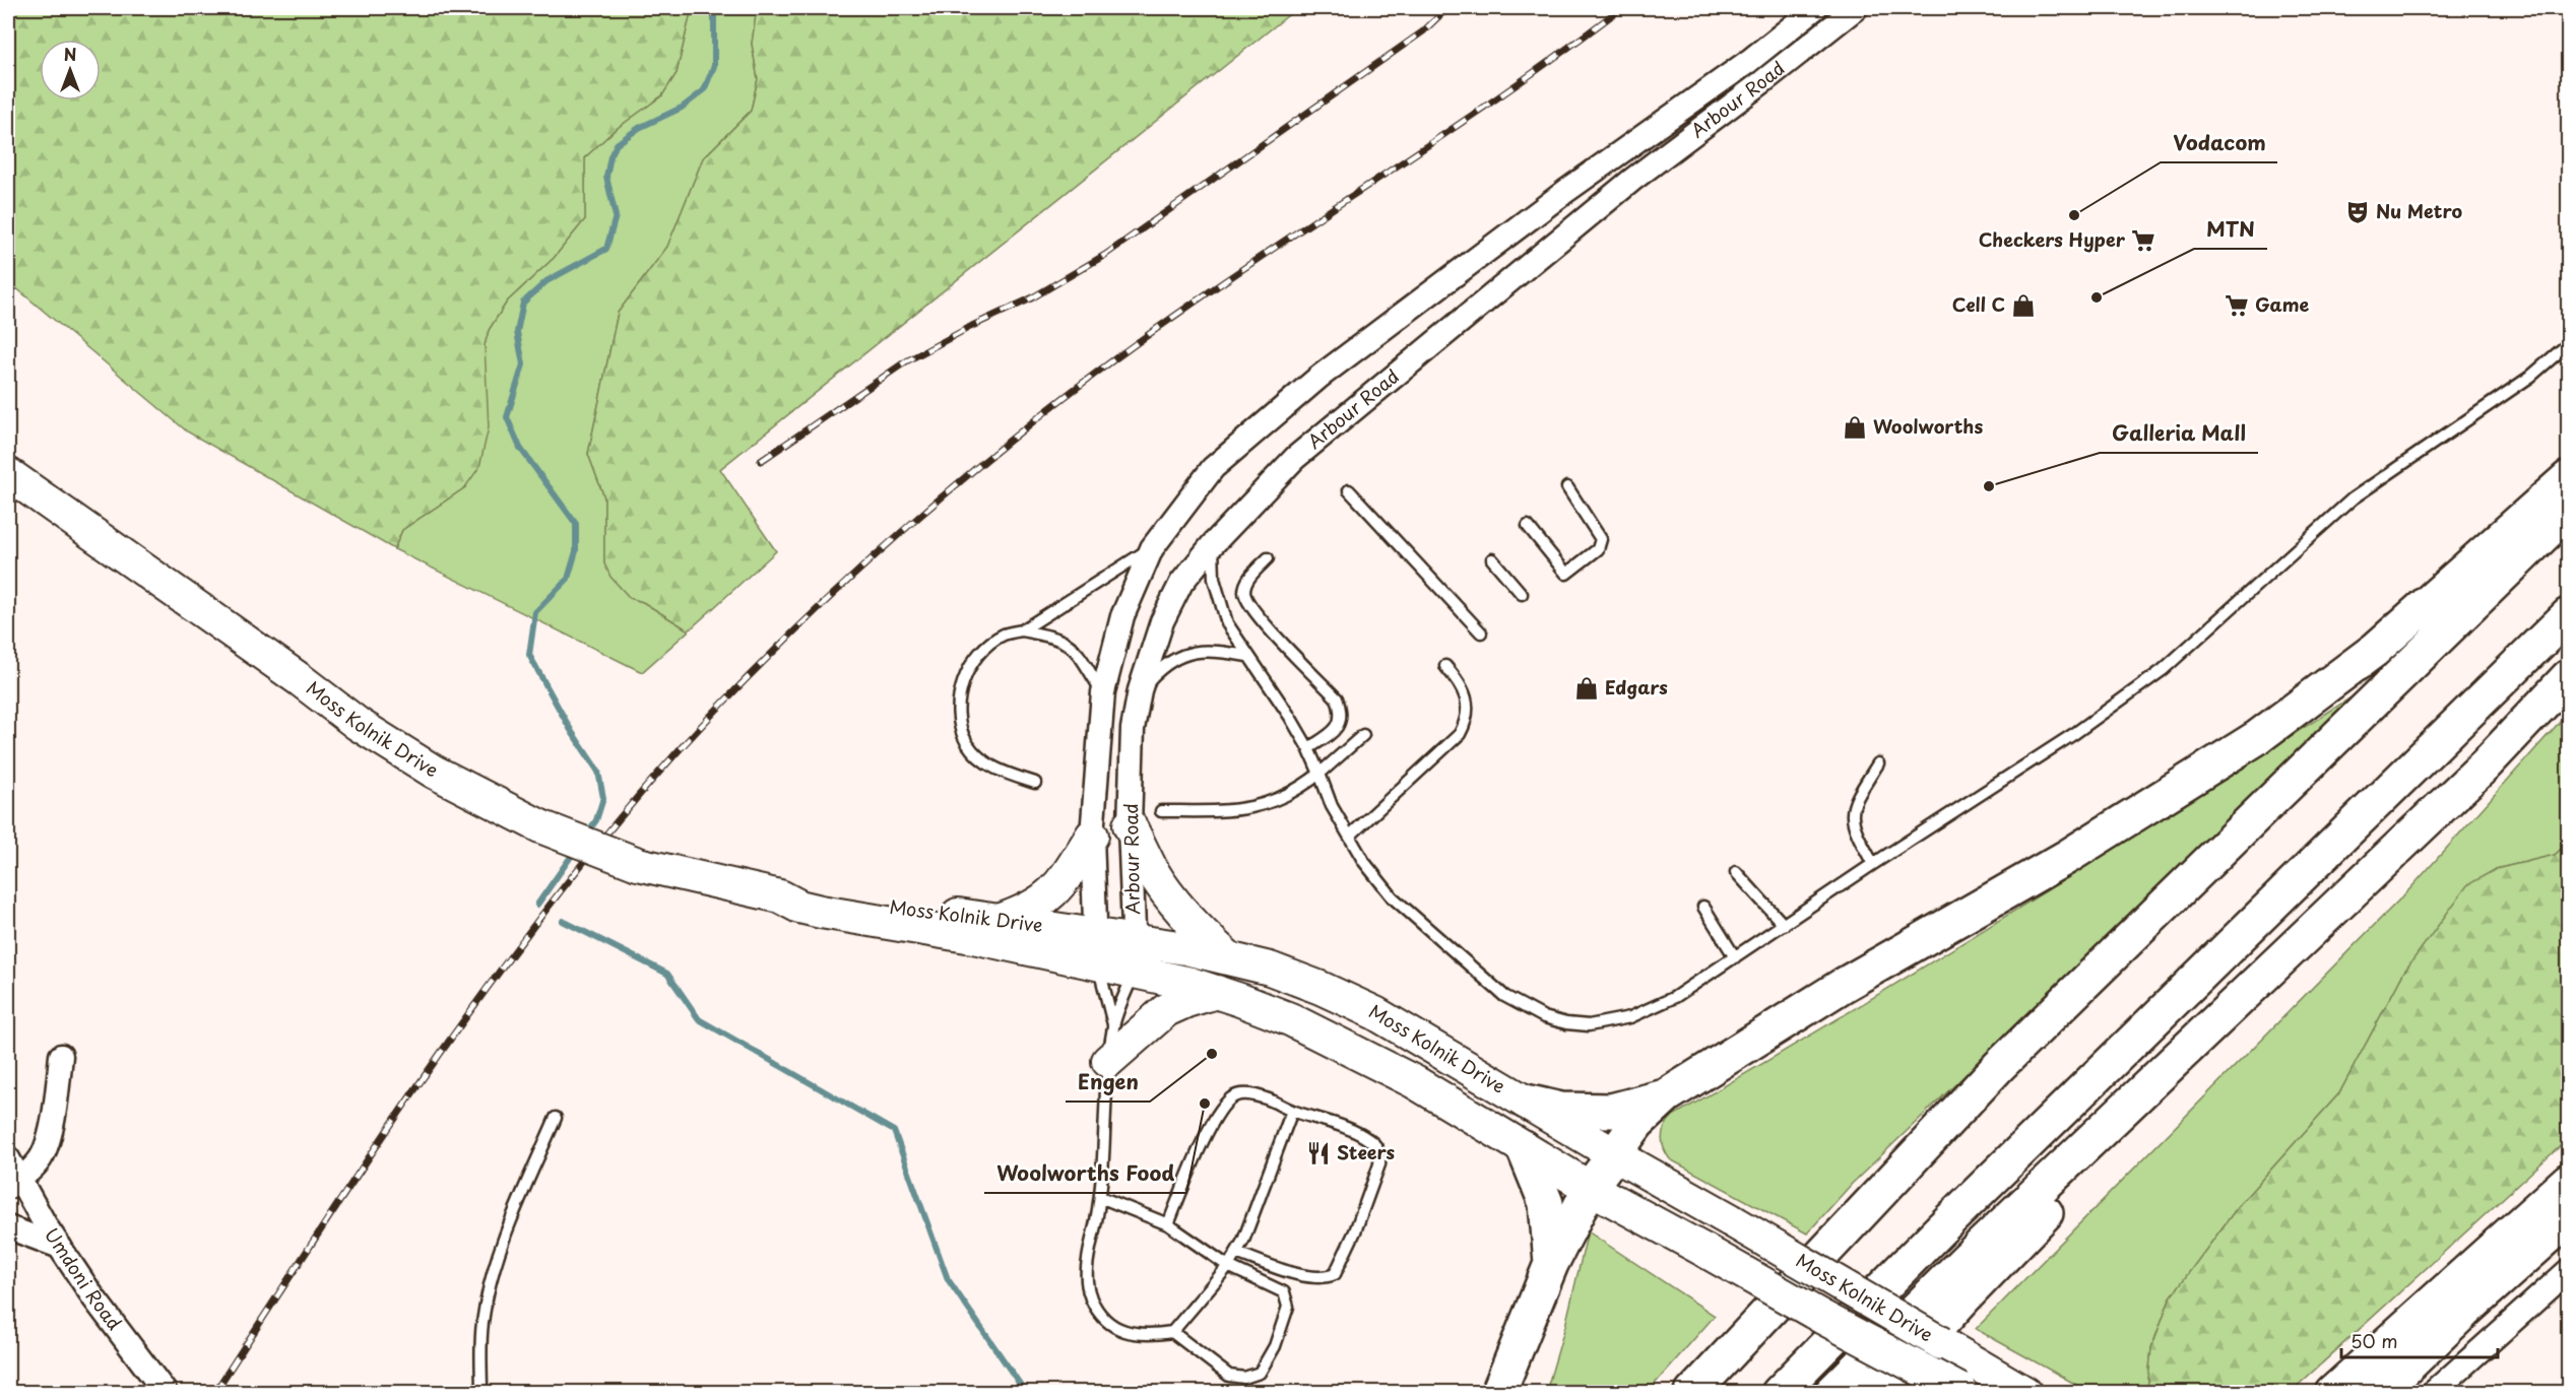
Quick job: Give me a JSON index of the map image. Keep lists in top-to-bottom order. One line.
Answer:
{"streets":{"main road":["Moss Kolnik Drive"],"street":["Arbour Road","Umdoni Road"]},"crossings":[["Arbour Road","Moss Kolnik Drive"]],"places":{"theatre":["Nu Metro"],"other":["Vodacom","MTN","Galleria Mall","Engen","Woolworths Food"],"supermarket":["Checkers Hyper","Game"],"shop":["Cell C","Woolworths","Edgars"],"restaurant":["Steers"]},"scale_bar":"50 m","north":"top"}
